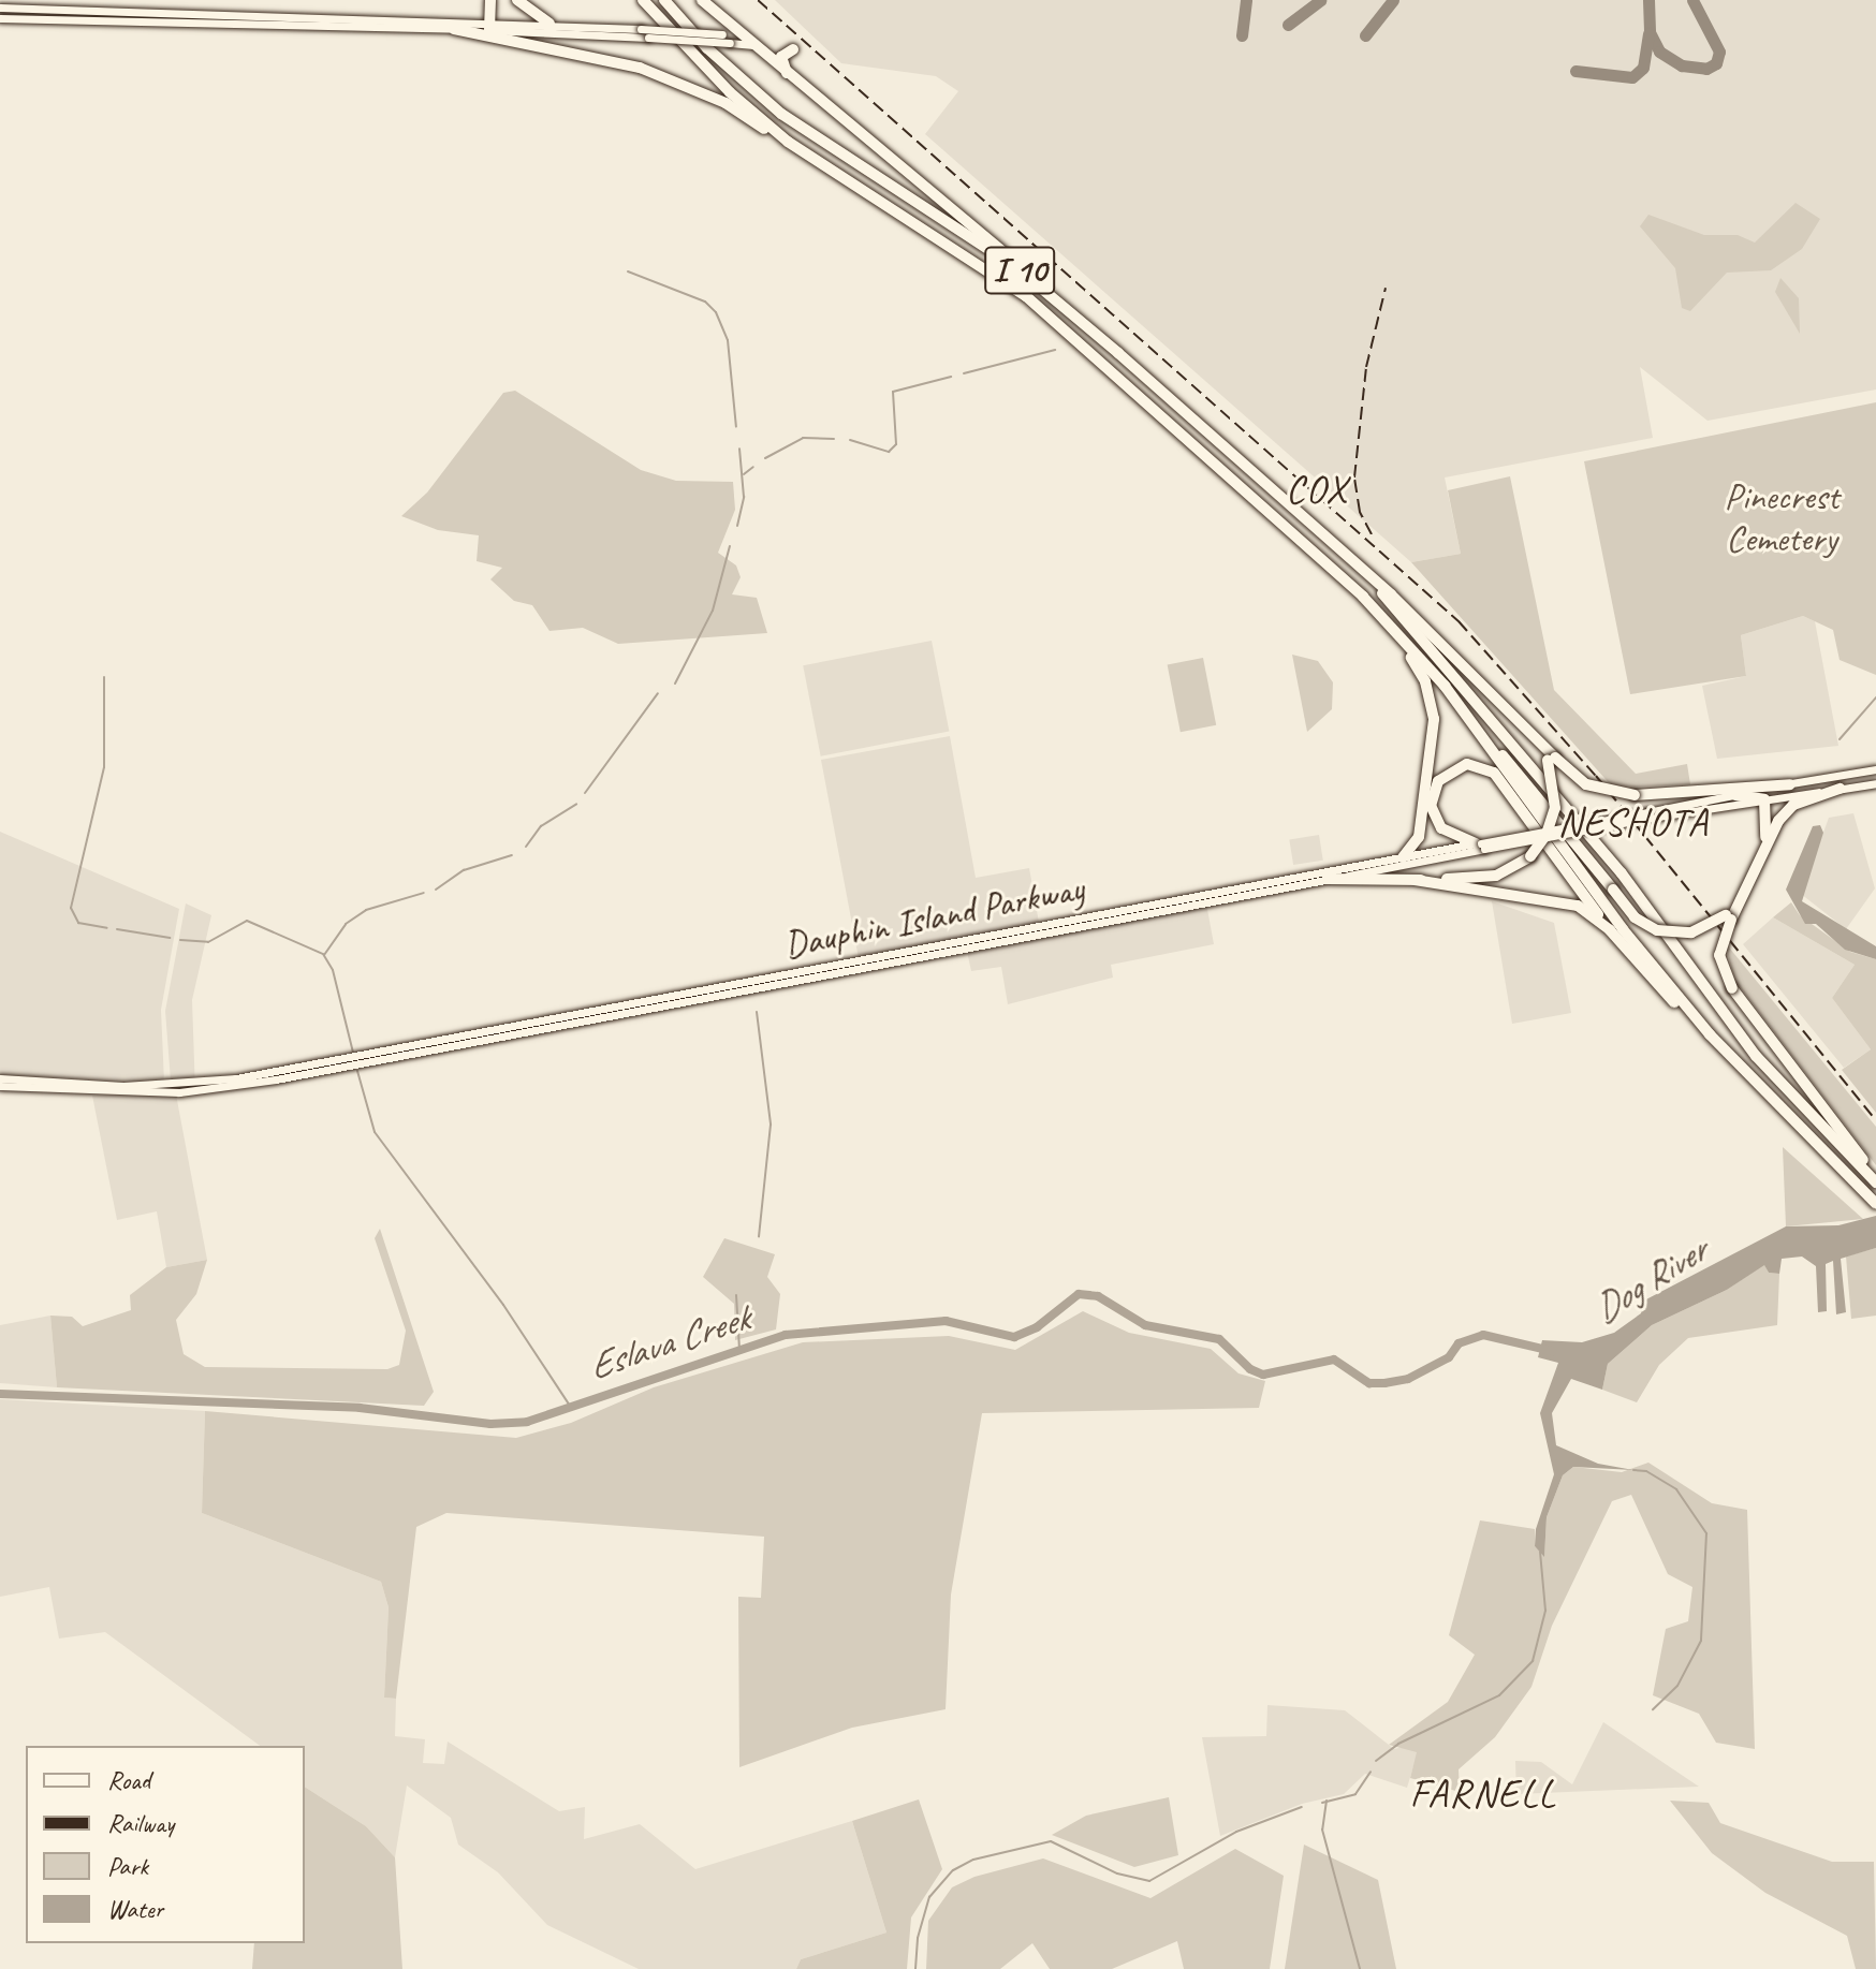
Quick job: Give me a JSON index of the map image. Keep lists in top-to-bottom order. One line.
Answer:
{"streets":{"highway":["I 10"],"main road":["Dauphin Island Parkway"]},"districts":["COX","NESHOTA","FARNELL"],"water":["Dog River","Eslava Creek"],"parks":["Pinecrest Cemetery"],"legend":["Road","Railway","Park","Water"]}
